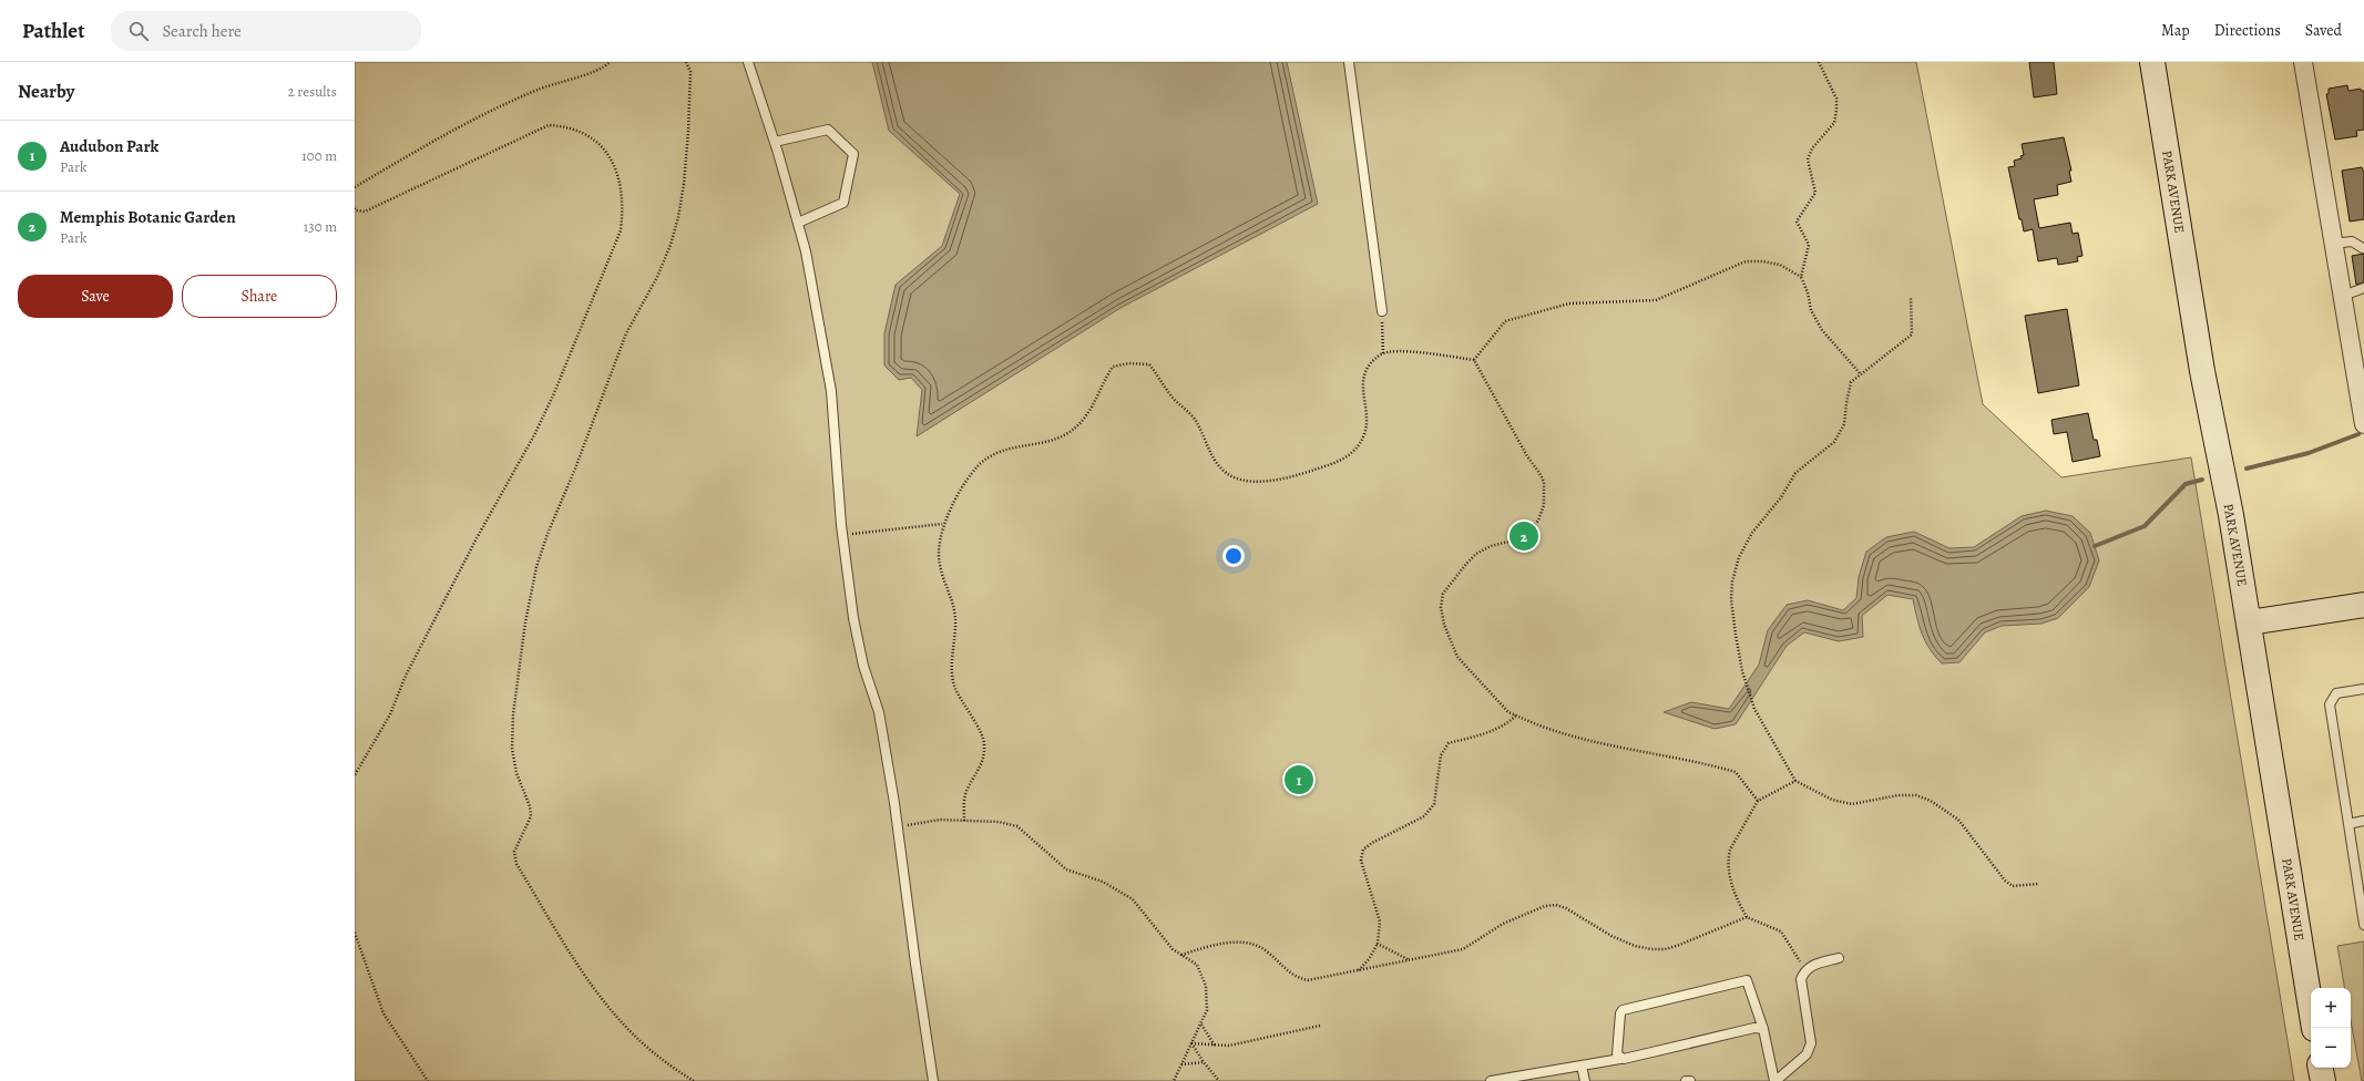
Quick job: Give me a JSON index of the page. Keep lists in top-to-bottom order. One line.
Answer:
{"streets":{"main road":["PARK AVENUE"]},"page":{"header":"Pathlet","search":"Search here","nav":["Map","Directions","Saved"],"heading":["Nearby","2 results"],"list":[{"mark":"1","name":"Audubon Park","note":"Park","value":"100 m"},{"mark":"2","name":"Memphis Botanic Garden","note":"Park","value":"130 m"}],"buttons":["Save","Share"],"pins":["2","1"],"map_buttons":["+","−"]}}
